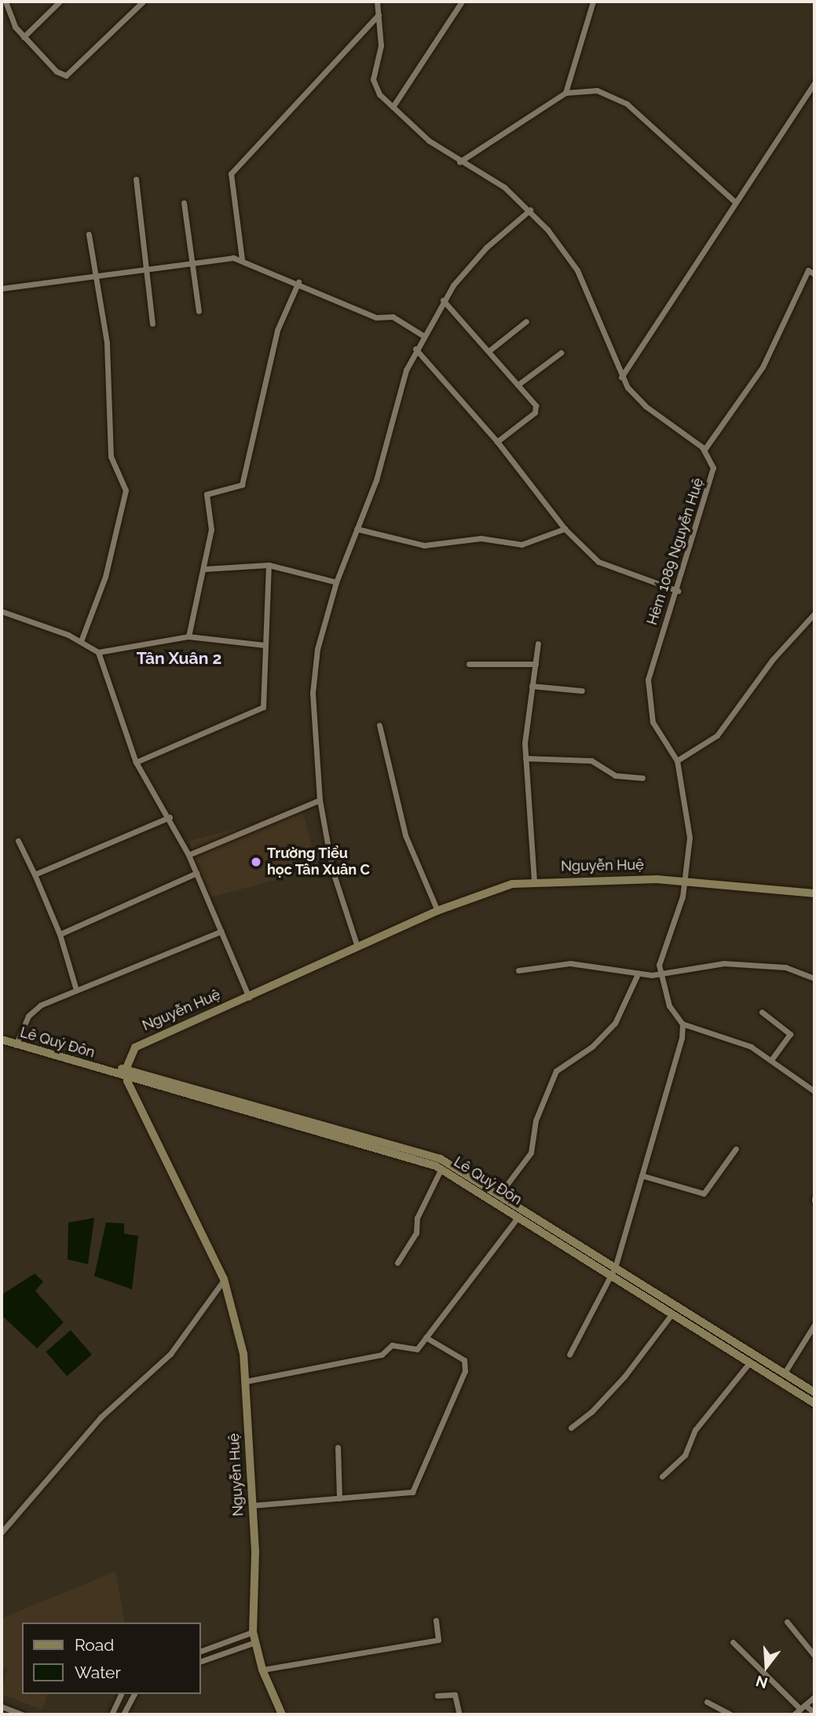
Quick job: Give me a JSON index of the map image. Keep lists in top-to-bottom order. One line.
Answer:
{"streets":{"main road":["Nguyễn Huệ","Lê Quý Đôn"],"street":["Hẻm 1089 Nguyễn Huệ"]},"crossings":[["Hẻm 1089 Nguyễn Huệ","Nguyễn Huệ"],["Nguyễn Huệ","Lê Quý Đôn"]],"districts":["Tân Xuân 2"],"places":["Trường Tiểu học Tân Xuân C"],"legend":["Road","Water"],"north":"bottom"}
